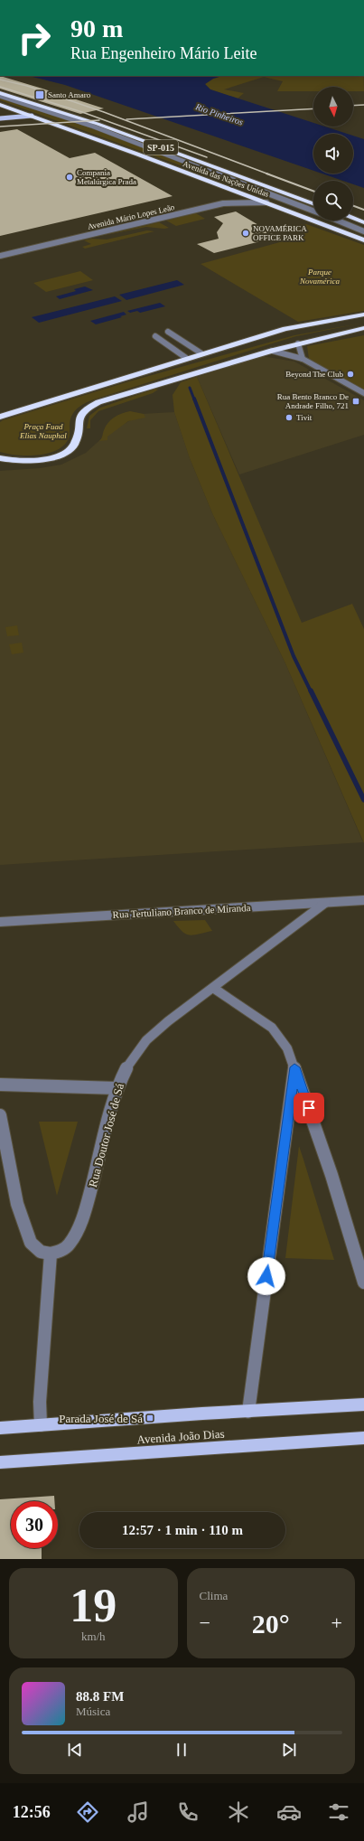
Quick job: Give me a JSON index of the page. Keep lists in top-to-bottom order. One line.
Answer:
{"streets":{"highway":["SP-015","Avenida das Nações Unidas"],"main road":["Avenida João Dias"],"street":["Avenida Mário Lopes Leão","Rua Tertuliano Branco de Miranda","Rua Doutor José de Sá"]},"crossings":[["SP-015","Avenida das Nações Unidas"],["Avenida das Nações Unidas","Avenida Mário Lopes Leão"],["Rua Tertuliano Branco de Miranda","Rua Doutor José de Sá"]],"water":["Rio Pinheiros"],"parks":["Parque Novamérica","Praça Fuad Elias Nauphal"],"places":{"transit":["Santo Amaro","Rua Bento Branco De Andrade Filho, 721","Parada José de Sá"],"other":["Compania Metalúrgica Prada","NOVAMÉRICA OFFICE PARK","Beyond The Club","Tivit"]},"north":"bottom","page":{"turn":["90 m","Rua Engenheiro Mário Leite"],"limit":"30","trip":"12:57 · 1 min · 110 m","tile":[["19","km/h"],"Clima"],"heat":["−","20°","+"],"song":["88.8 FM","Música"],"tabs":"12:56"}}
